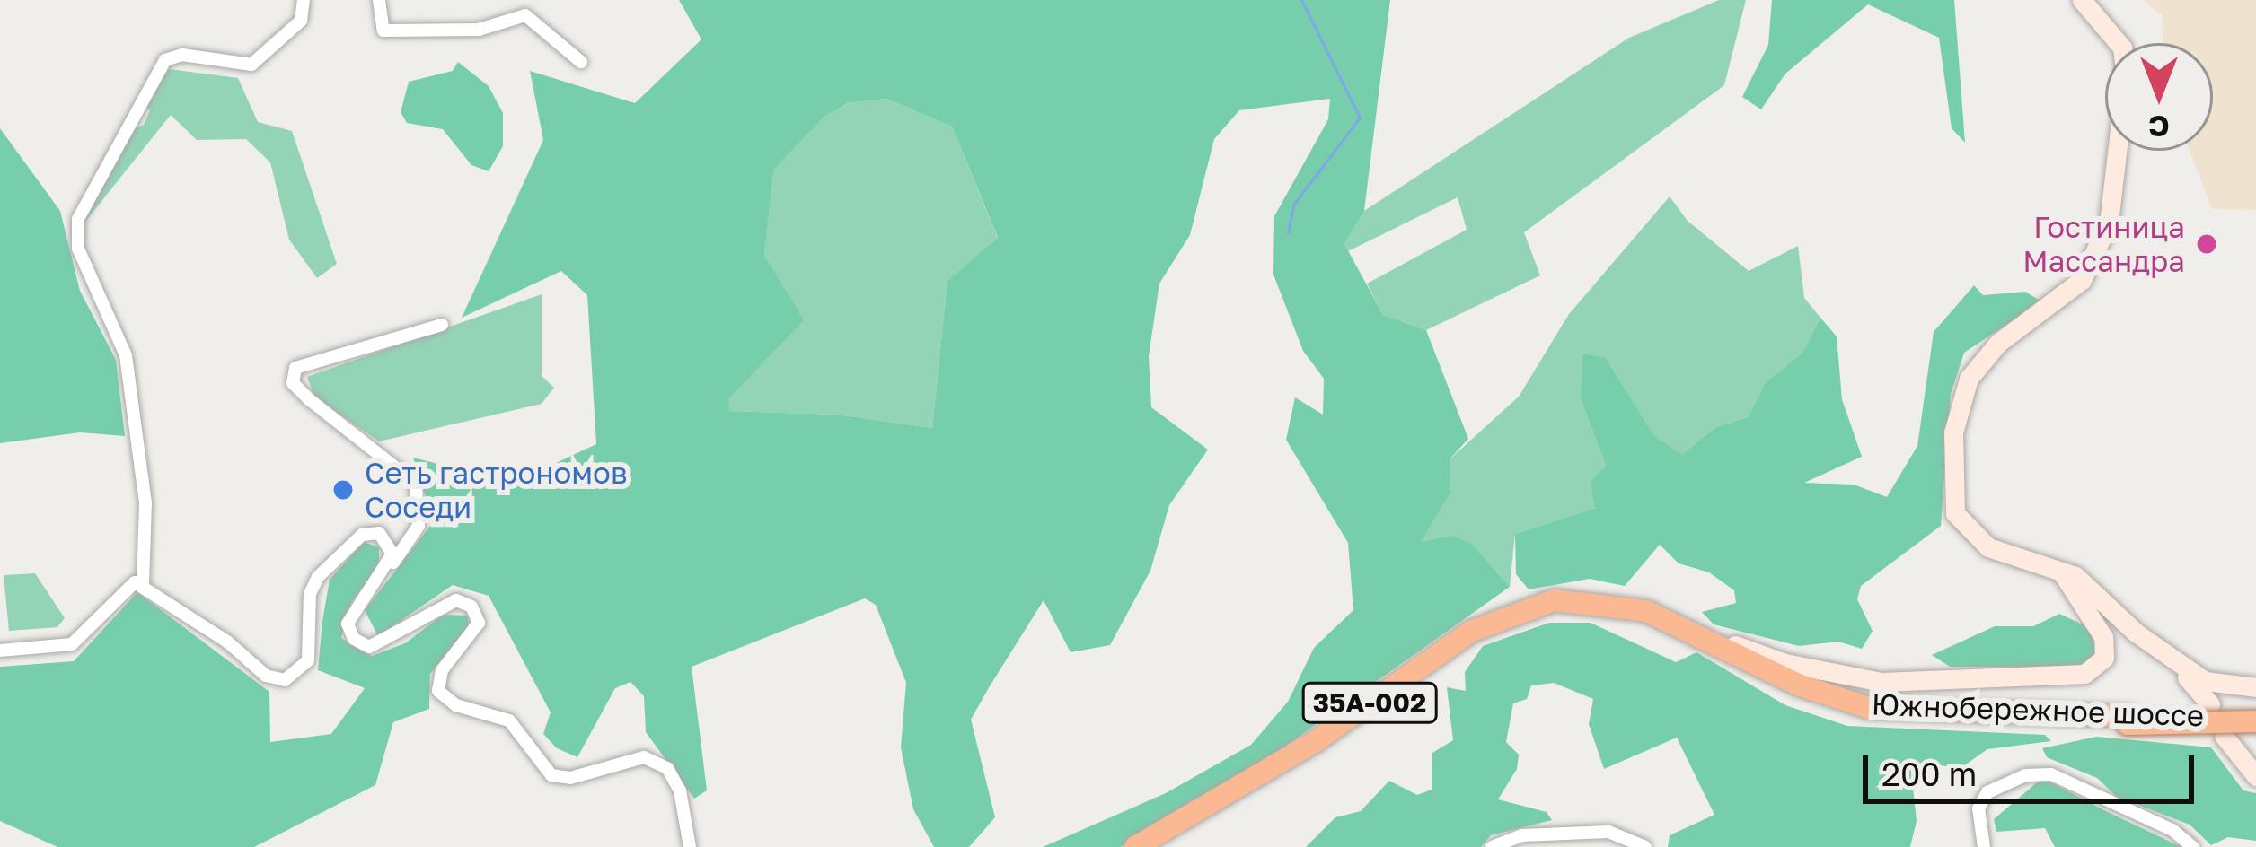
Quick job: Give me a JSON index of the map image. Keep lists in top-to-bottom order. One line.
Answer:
{"streets":{"highway":["35А-002","Южнобережное шоссе"]},"places":["Гостиница Массандра","Сеть гастрономов Соседи"],"scale_bar":"200 m","north":"bottom"}
